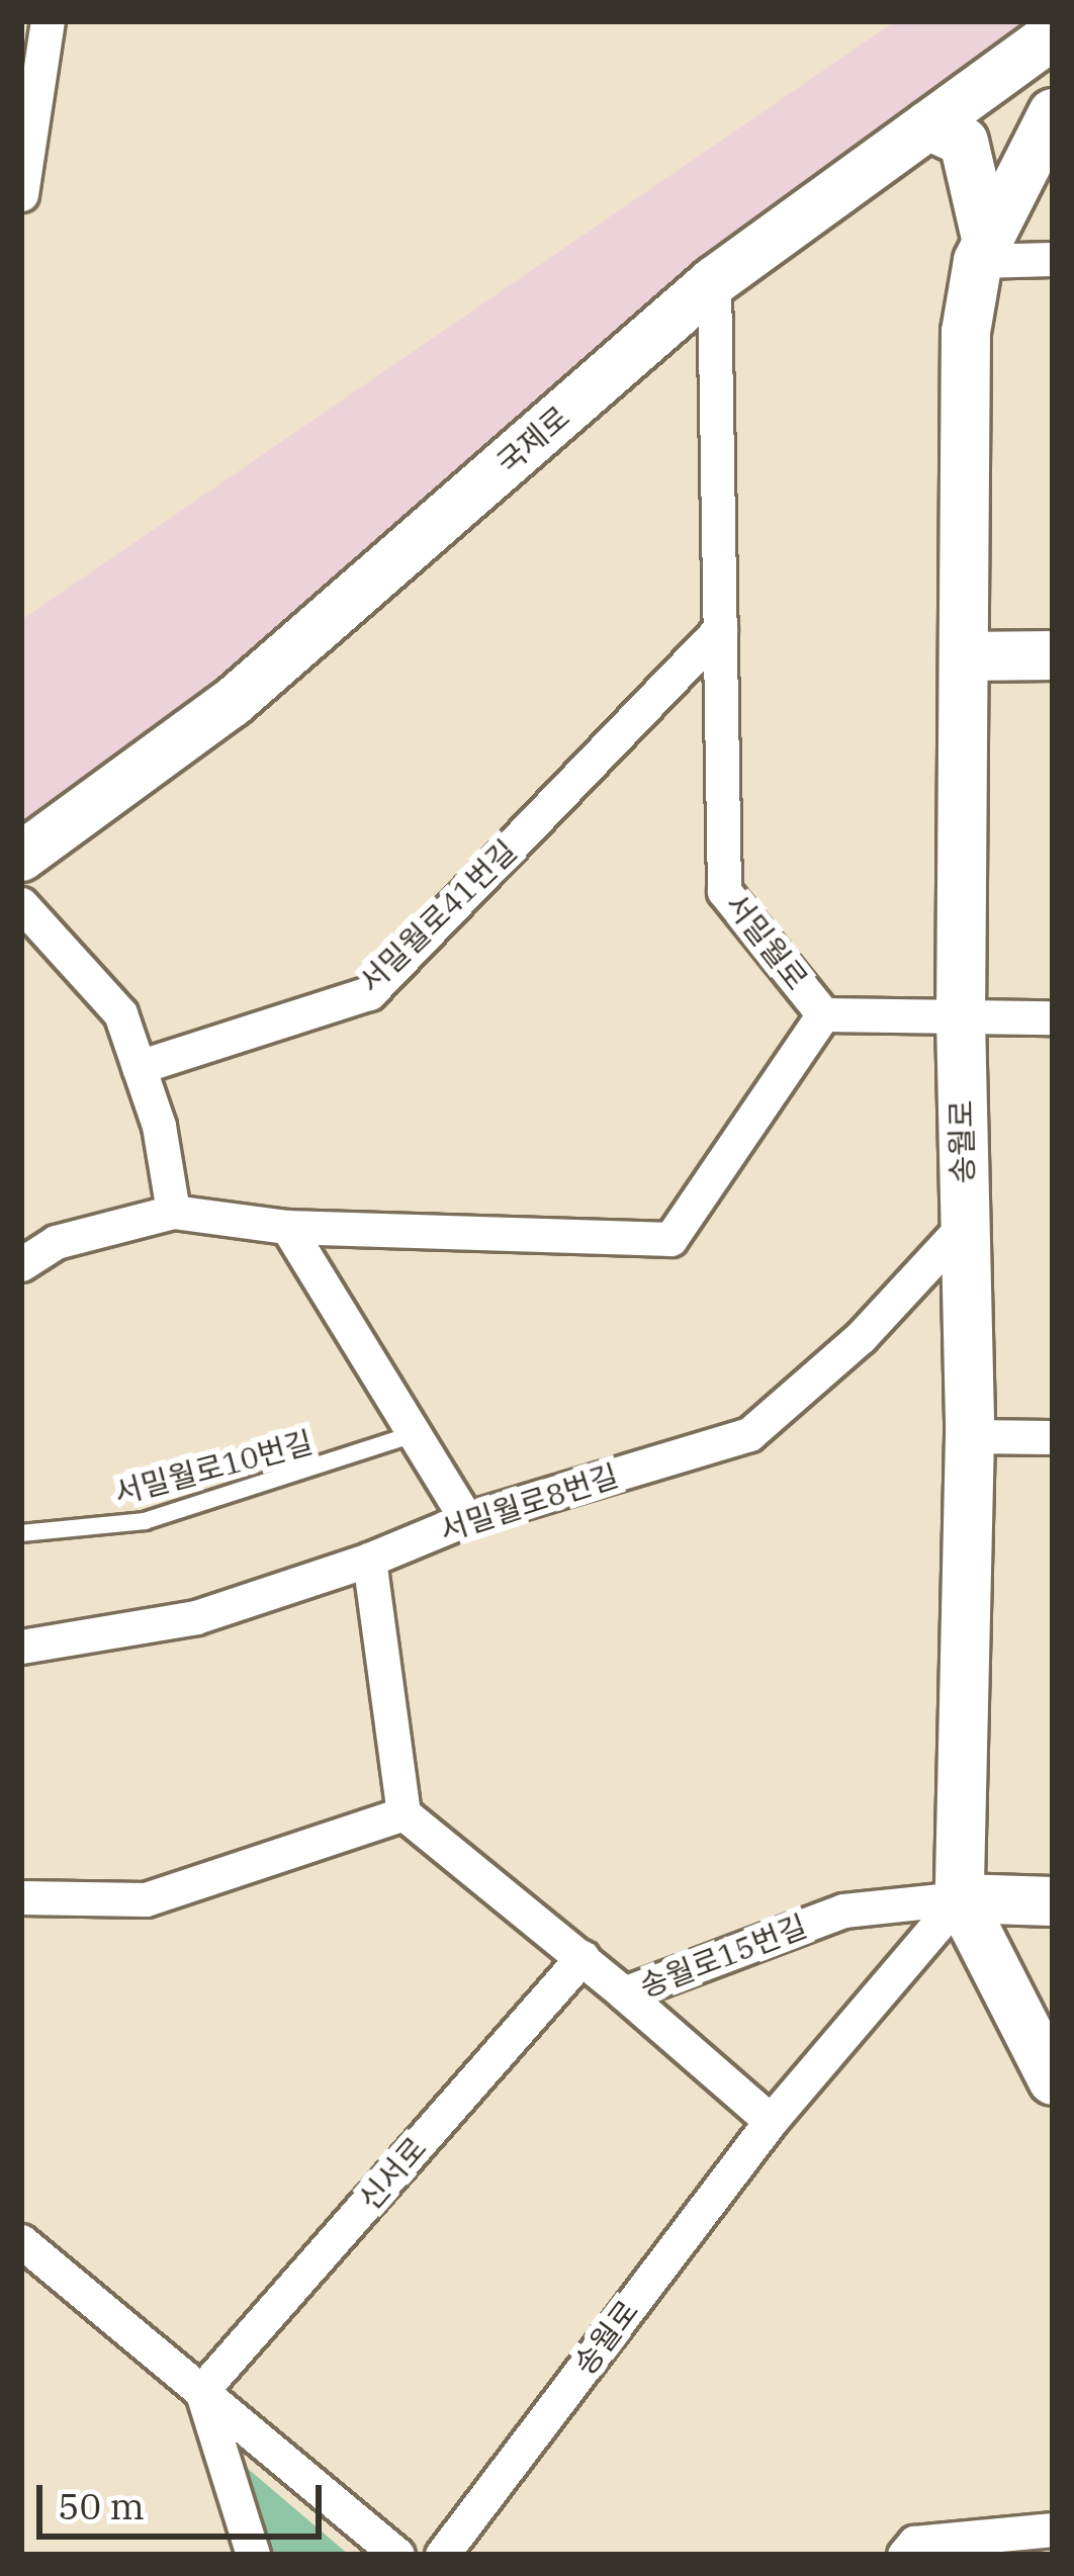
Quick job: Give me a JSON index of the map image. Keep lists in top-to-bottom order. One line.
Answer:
{"streets":{"street":["국제로","서밀월로41번길","서밀월로","송월로","서밀월로8번길","송월로15번길","신서로"],"lane":["서밀월로10번길"]},"crossings":[["국제로","서밀월로"],["서밀월로41번길","서밀월로"],["송월로","서밀월로8번길"],["송월로","송월로15번길"],["송월로15번길","신서로"]],"scale_bar":"50 m"}
